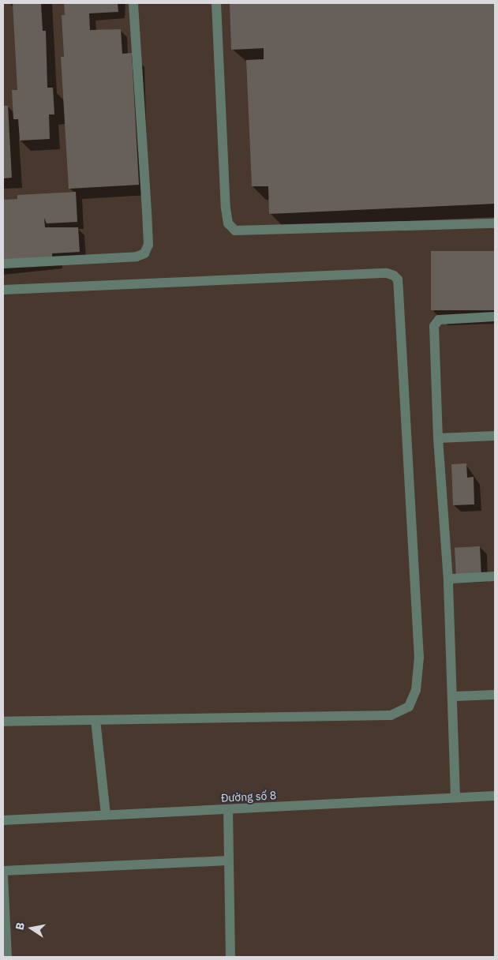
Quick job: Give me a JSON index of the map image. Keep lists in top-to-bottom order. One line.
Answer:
{"streets":{"street":["Đường số 8"]},"north":"left"}
